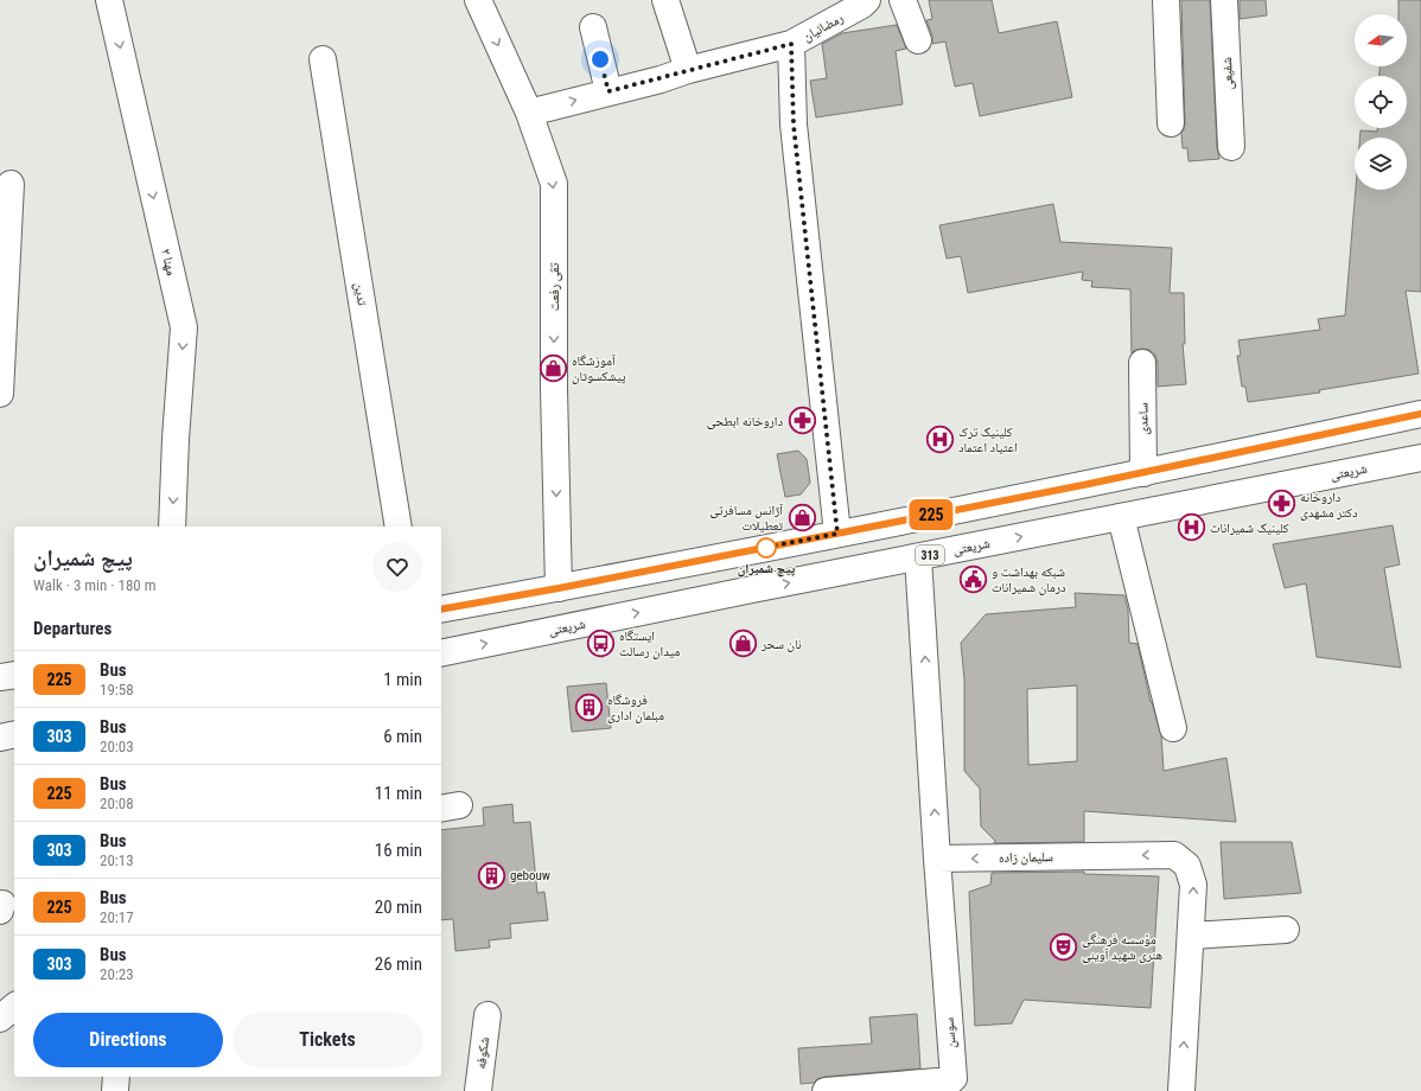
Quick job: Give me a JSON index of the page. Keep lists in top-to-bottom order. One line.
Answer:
{"streets":{"street":["رمضانیان","شفیعی","مهنا ۲","تقی رفعت","تدین","ساعدی","شریعتی","313","سلیمان زاده","سوسن","شکوفه"]},"crossings":[["رمضانیان","تقی رفعت"],["سلیمان زاده","سوسن"]],"one_way":["تقی رفعت"],"places":{"shop":["آموزشگاه پیشکسوتان","آژانس مسافرتی تعطیلات","نان سحر"],"pharmacy":["داروخانه ابطحی","داروخانه دکتر مشهدی"],"hospital":["کلینیک ترک اعتیاد اعتماد","کلینیک شمیرانات"],"other":["پیچ شمیران"],"public building":["شبکه بهداشت و درمان شمیرانات"],"bus stop":["ایستگاه میدان رسالت"],"building":["فروشگاه مبلمان اداری","gebouw"],"theatre":["مؤسسه فرهنگی هنری شهید آوینی"]},"lines":["bus line 225"],"north":"left","page":{"on_map":"225","heading":[["پیچ شمیران","Walk · 3 min · 180 m"],"Departures"],"list":[{"mark":"225","name":"Bus","note":"19:58","value":"1 min"},{"mark":"303","name":"Bus","note":"20:03","value":"6 min"},{"mark":"225","name":"Bus","note":"20:08","value":"11 min"},{"mark":"303","name":"Bus","note":"20:13","value":"16 min"},{"mark":"225","name":"Bus","note":"20:17","value":"20 min"},{"mark":"303","name":"Bus","note":"20:23","value":"26 min"}],"buttons":["Directions","Tickets"]}}
